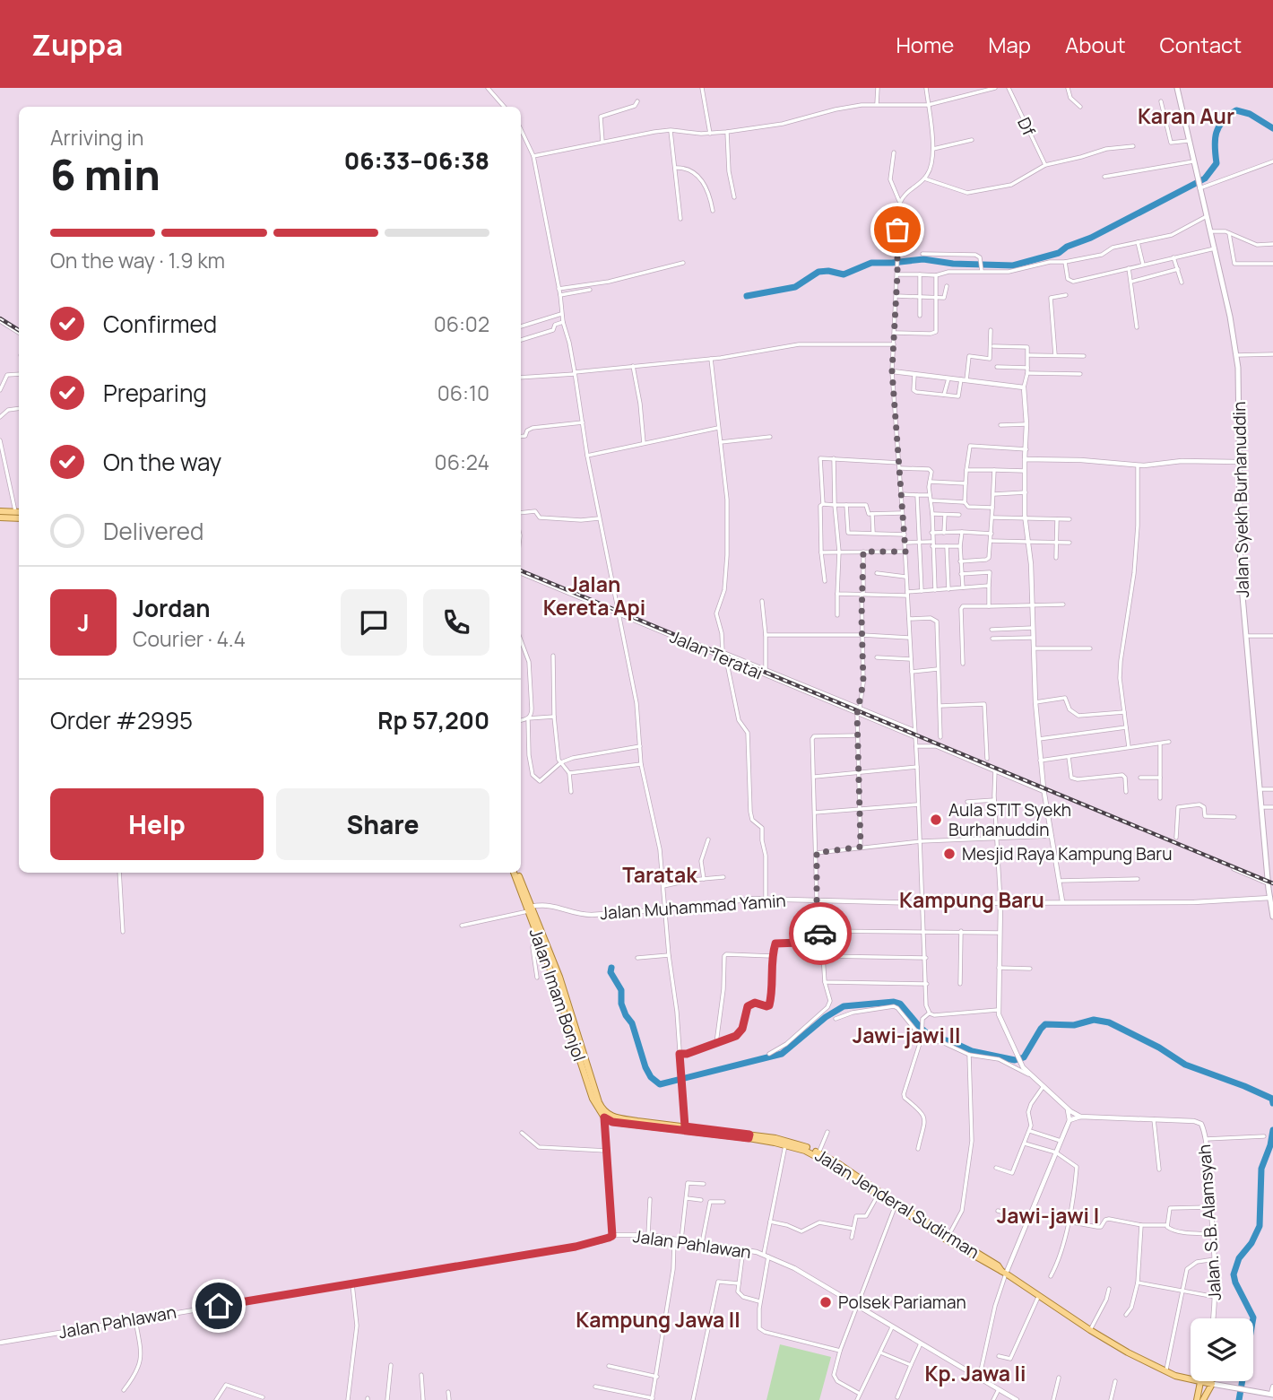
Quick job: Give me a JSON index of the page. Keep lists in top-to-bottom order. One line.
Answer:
{"streets":{"main road":["Jalan Syekh Burhanuddin","Jalan Imam Bonjol","Jalan Jenderal Sudirman"],"street":["Df","Jalan Teratai","Jalan Muhammad Yamin","Jalan. S.B. Alamsyah","Jalan Pahlawan"]},"crossings":[["Jalan Syekh Burhanuddin","Jalan Muhammad Yamin"],["Jalan Muhammad Yamin","Jalan Imam Bonjol"],["Jalan Imam Bonjol","Jalan Jenderal Sudirman"]],"districts":["Karan Aur","Jalan Kereta Api","Taratak","Kampung Baru","Jawi-jawi II","Jawi-jawi I","Kampung Jawa II","Kp. Jawa Ii"],"places":["Aula STIT Syekh Burhanuddin","Mesjid Raya Kampung Baru","Polsek Pariaman"],"page":{"header":"Zuppa","nav":["Home","Map","About","Contact"],"heading":["6 min","Arriving in","06:33–06:38"],"panel":["Jordan","Courier · 4.4","Order #2995","Rp 57,200"],"bar":"On the way · 1.9 km","list":[["Confirmed","06:02"],["Preparing","06:10"],["On the way","06:24"],"Delivered"],"round":"J","buttons":["Help","Share"]}}
